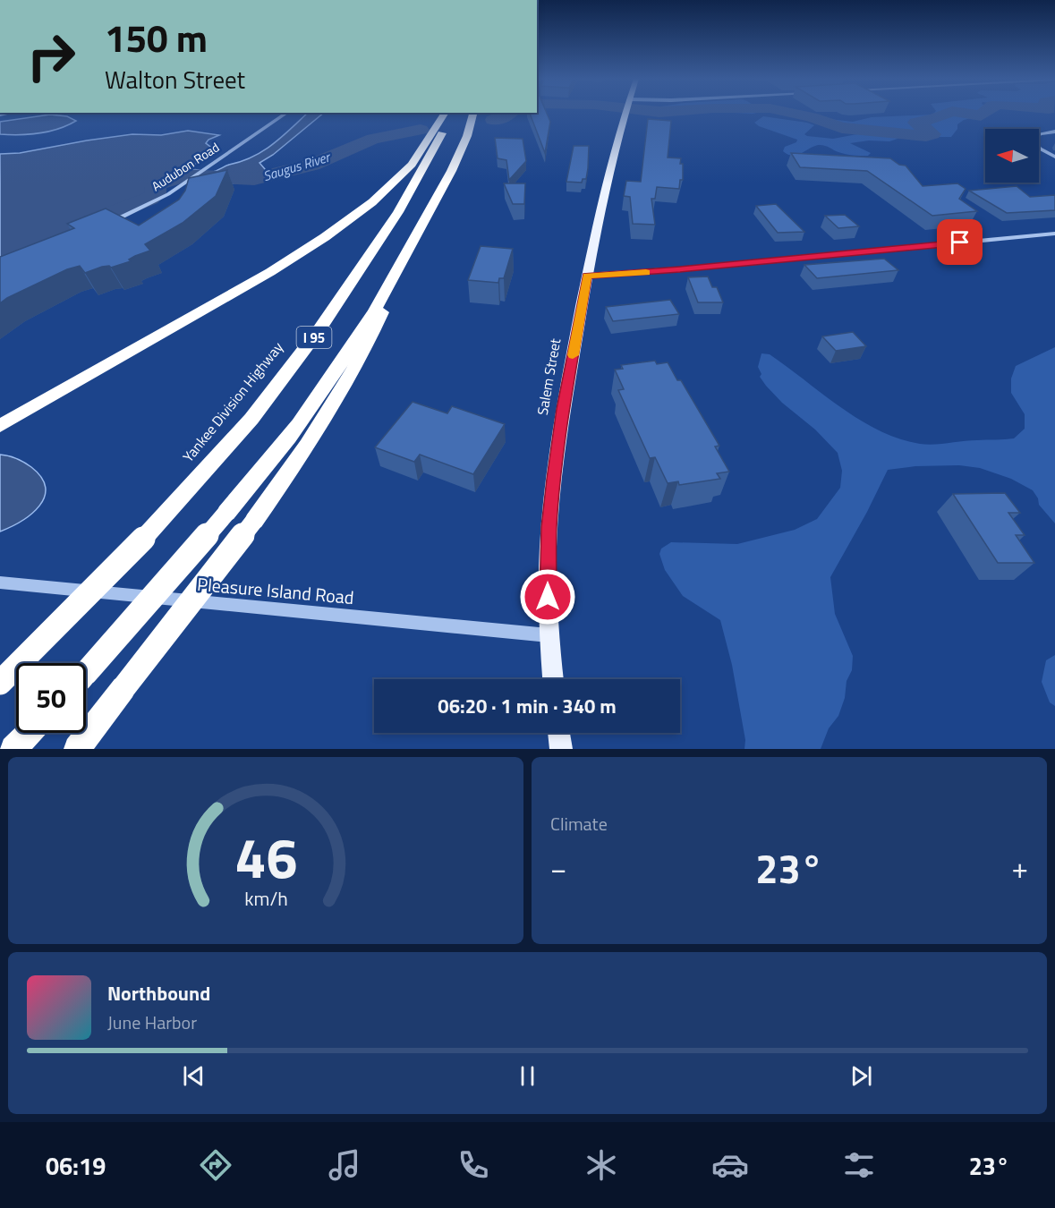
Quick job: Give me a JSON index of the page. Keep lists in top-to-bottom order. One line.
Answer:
{"streets":{"highway":["I 95","Yankee Division Highway"],"main road":["Salem Street"],"street":["Audubon Road","Pleasure Island Road"]},"crossings":[["Salem Street","Pleasure Island Road"]],"water":["Saugus River"],"north":"left","page":{"turn":["150 m","Walton Street"],"limit":"50","trip":"06:20 · 1 min · 340 m","tile":"Climate","heat":["−","23°","+"],"song":["Northbound","June Harbor"],"tabs":["06:19","23°"],"gauge":["46","km/h"]}}
